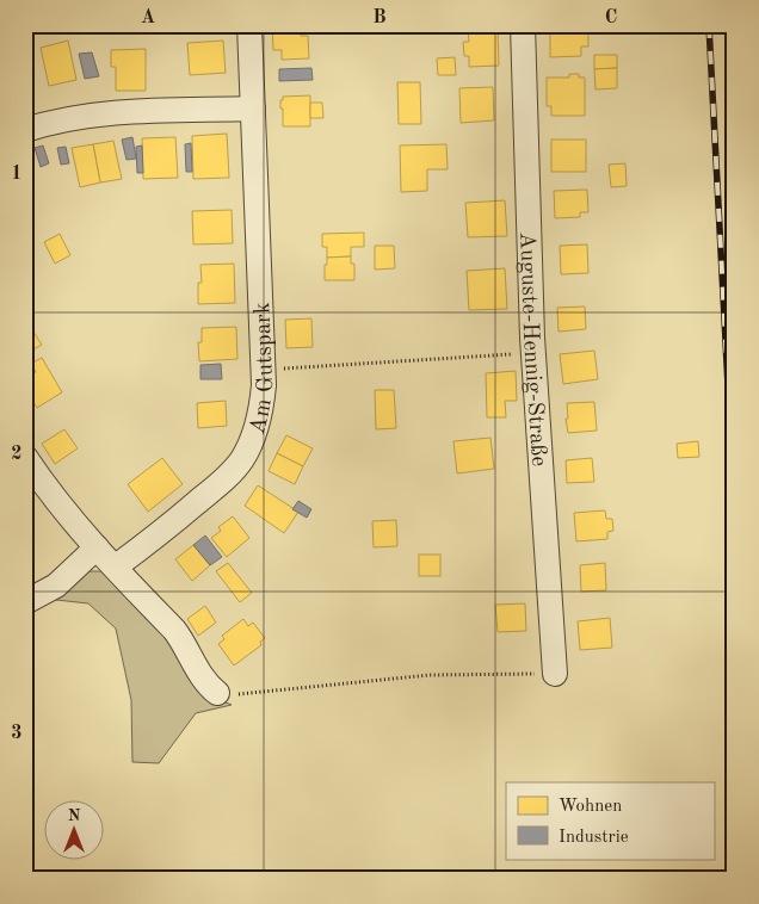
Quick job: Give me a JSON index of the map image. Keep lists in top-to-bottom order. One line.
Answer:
{"streets":{"street":["Auguste-Hennig-Straße","Am Gutspark"]},"legend":["Wohnen","Industrie"],"north":"top","grid":{"columns":["A","B","C"],"rows":["1","2","3"]}}
